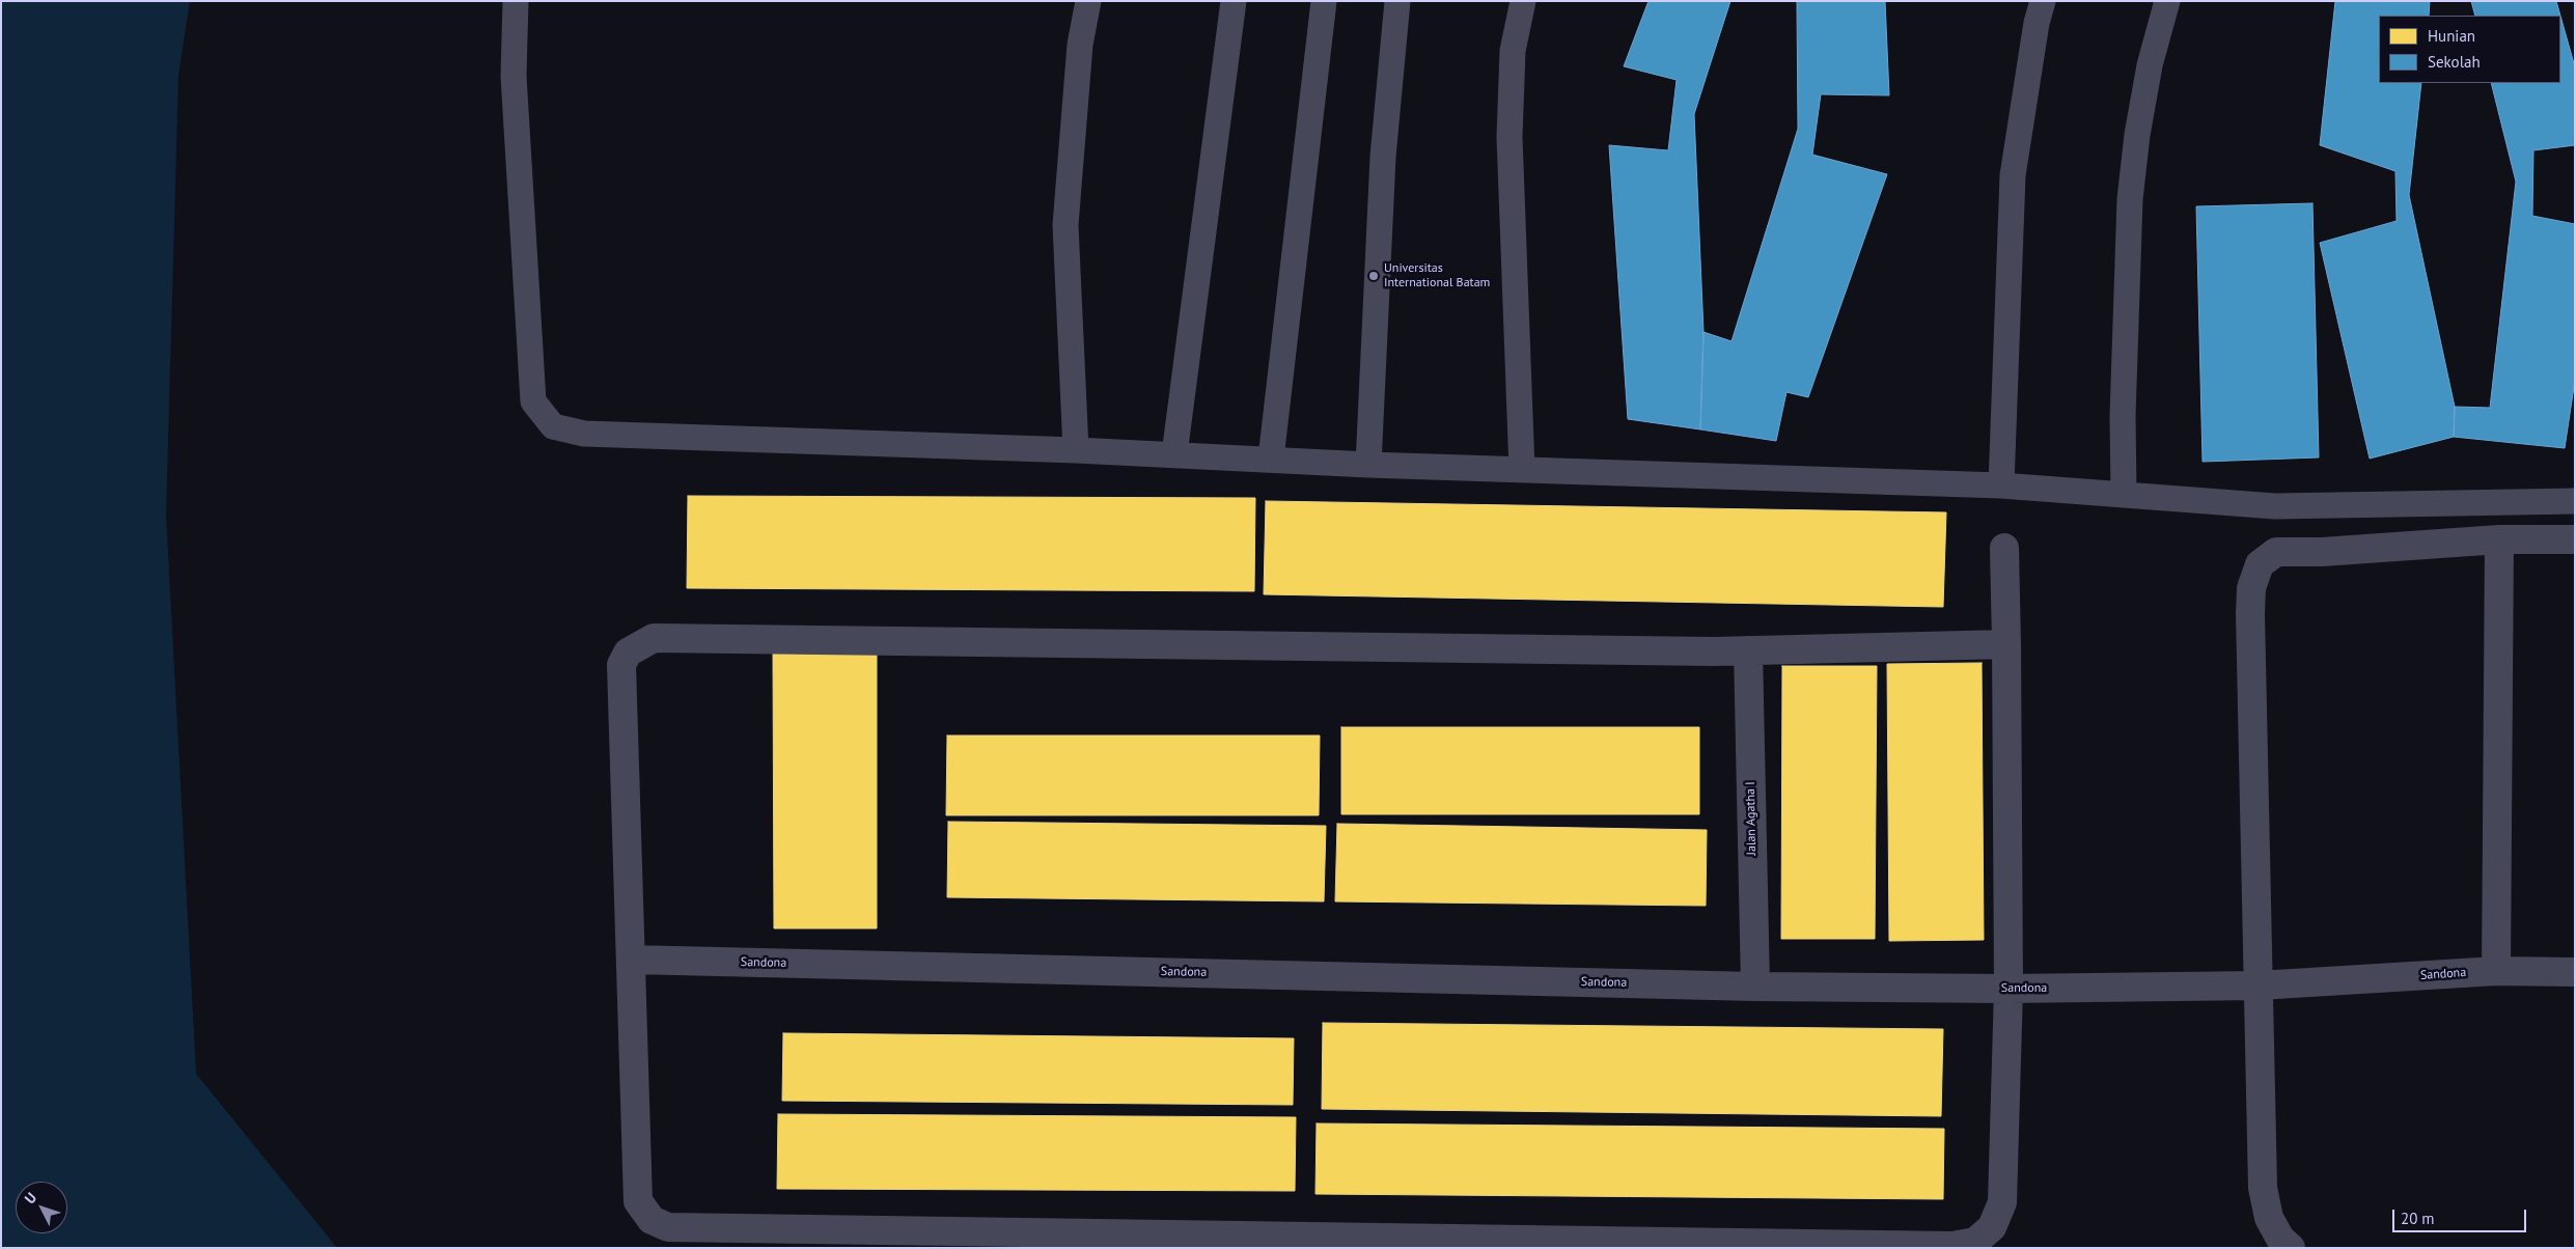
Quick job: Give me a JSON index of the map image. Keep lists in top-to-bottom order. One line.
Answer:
{"streets":{"street":["Jalan Agatha I","Sandona"]},"crossings":[["Jalan Agatha I","Sandona"]],"places":["Universitas International Batam"],"legend":["Hunian","Sekolah"],"scale_bar":"20 m","north":"top left"}
